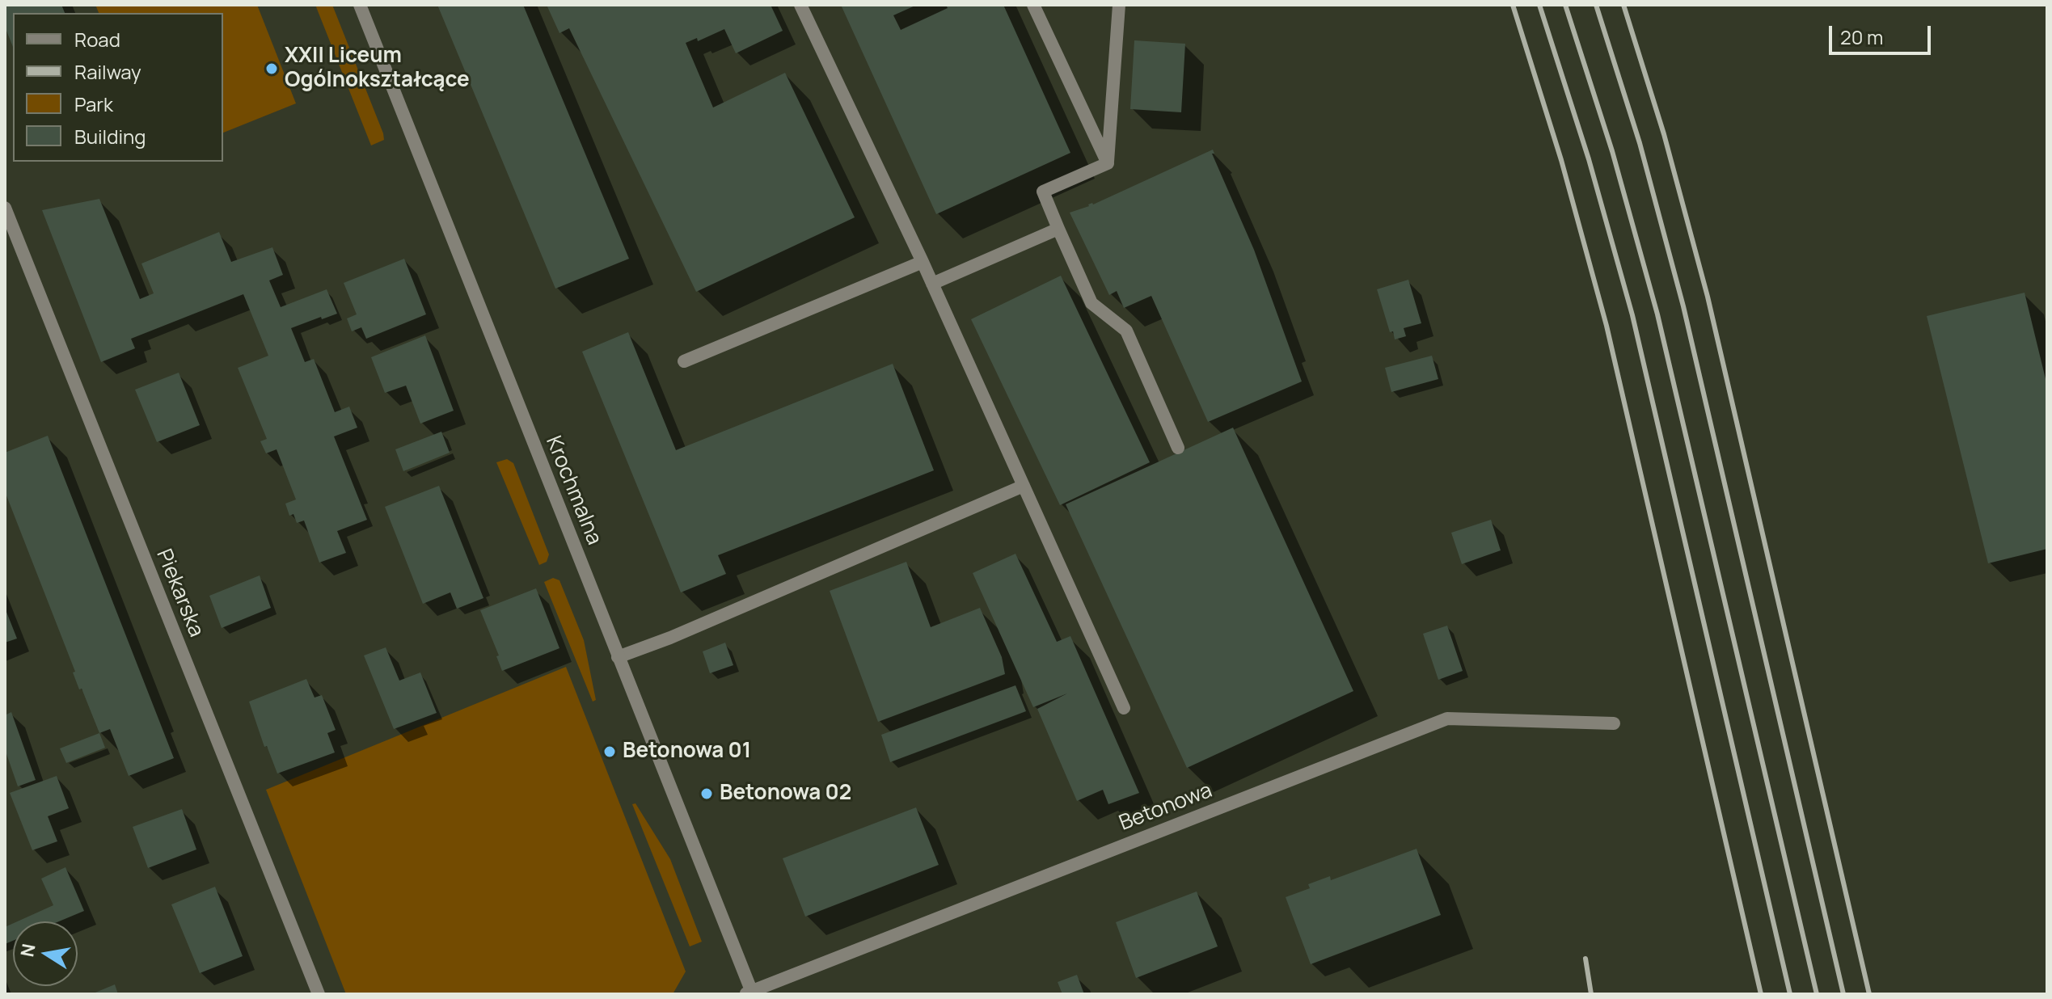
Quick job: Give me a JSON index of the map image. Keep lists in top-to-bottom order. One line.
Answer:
{"streets":{"street":["Krochmalna","Piekarska","Betonowa"]},"crossings":[["Krochmalna","Betonowa"]],"places":["XXII Liceum Ogólnokształcące","Betonowa 01","Betonowa 02"],"legend":["Road","Railway","Park","Building"],"scale_bar":"20 m","north":"left"}
